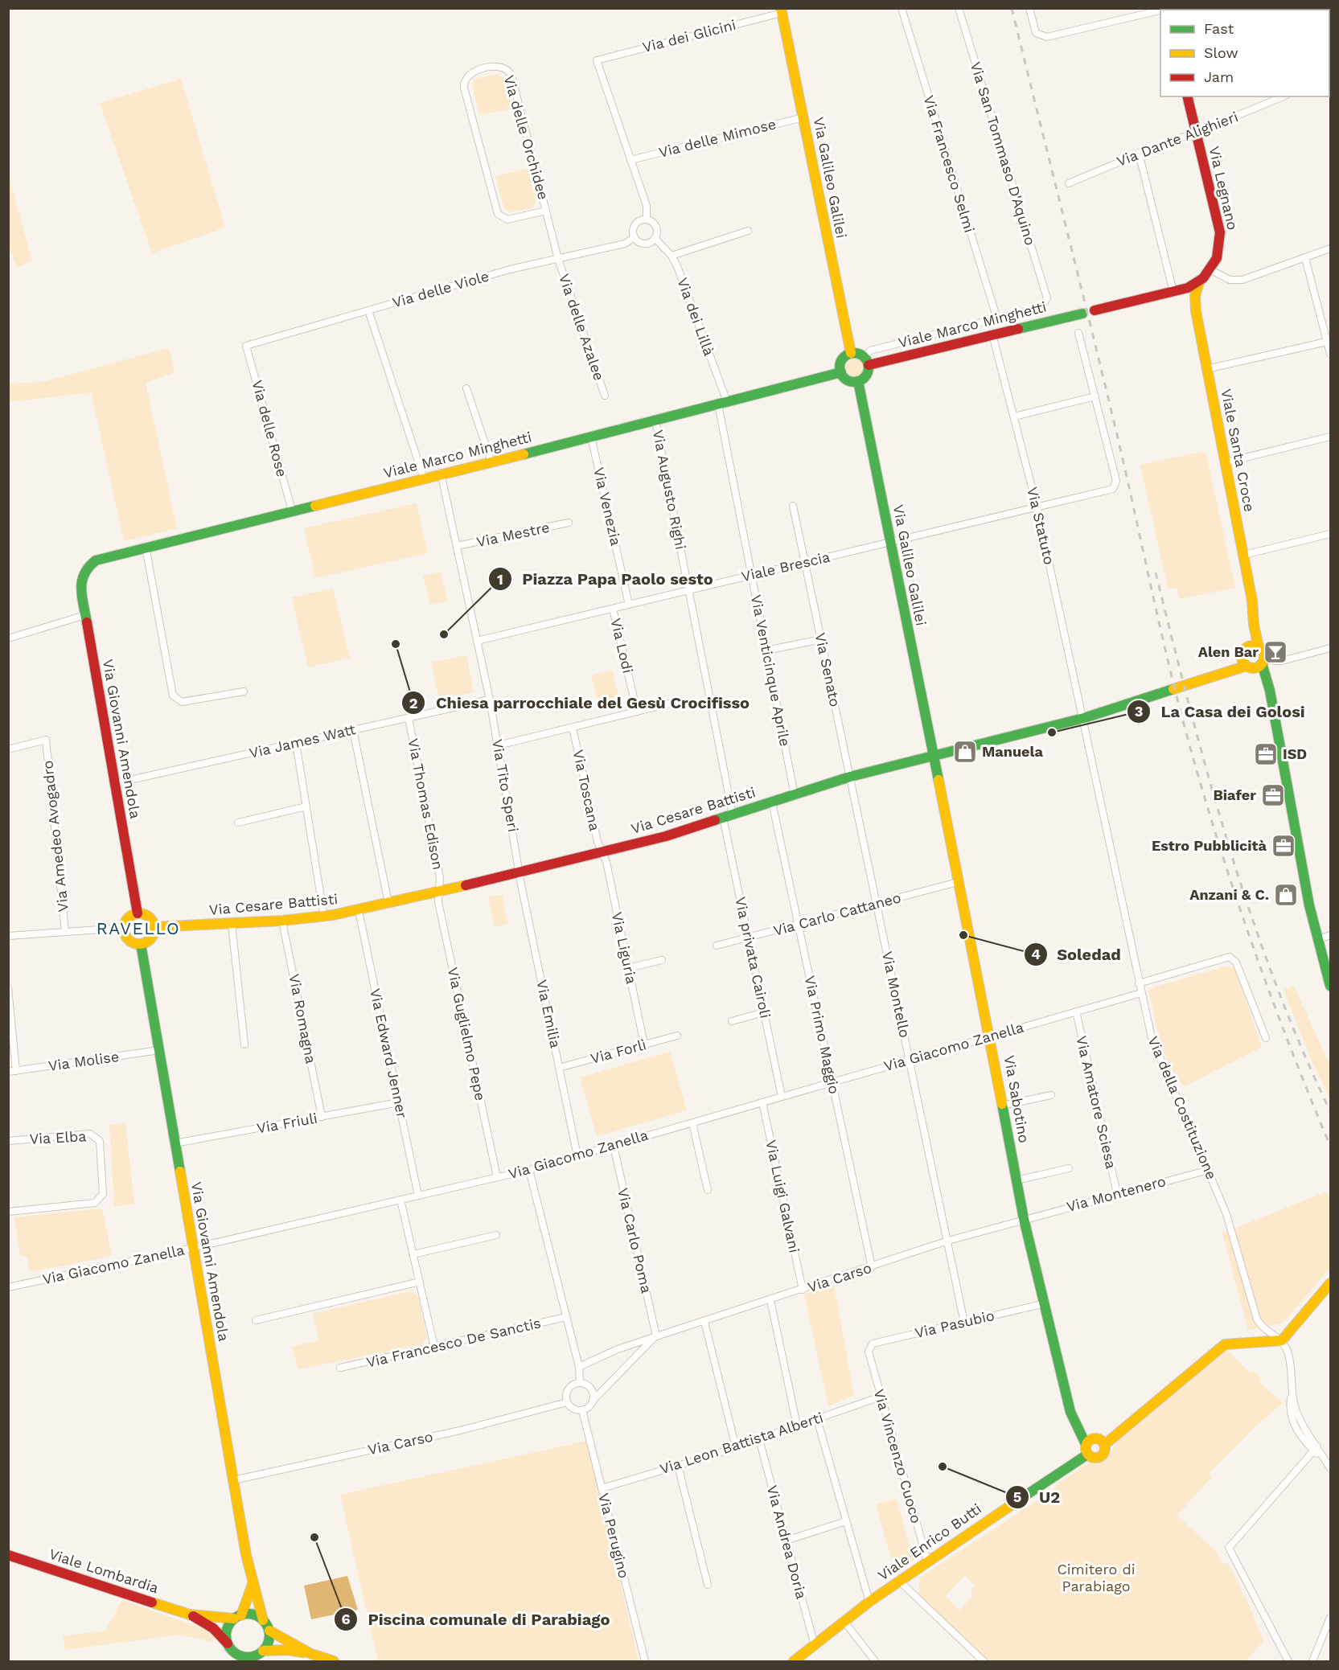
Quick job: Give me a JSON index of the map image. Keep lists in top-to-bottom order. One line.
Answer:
{"streets":{"street":["Via dei Glicini","Via delle Orchidee","Via delle Mimose","Via Dante Alighieri","Via San Tommaso D'Aquino","Via Francesco Selmi","Via Galileo Galilei","Via Legnano","Via delle Viole","Via dei Lillà","Viale Marco Minghetti","Via delle Azalee","Via delle Rose","Viale Santa Croce","Via Augusto Righi","Via Venezia","Via Statuto","Via Mestre","Viale Brescia","Via Lodi","Via Senato","Via Venticinque Aprile","Via Giovanni Amendola","Via James Watt","Via Tito Speri","Via Toscana","Via Thomas Edison","Via Cesare Battisti","Via Amedeo Avogadro","Via Carlo Cattaneo","Via Liguria","Via privata Cairoli","Via Montello","Via Emilia","Via Romagna","Via Guglielmo Pepe","Via Primo Maggio","Via Giacomo Zanella","Via Forlì","Via Edward Jenner","Via Molise","Via Sabotino","Via Amatore Sciesa","Via della Costituzione","Via Friuli","Via Elba","Via Montenero","Via Luigi Galvani","Via Carlo Poma","Via Carso","Via Pasubio","Via Francesco De Sanctis","Via Leon Battista Alberti","Via Vincenzo Cuoco","Via Perugino","Via Andrea Doria","Viale Enrico Butti","Viale Lombardia"]},"crossings":[["Via dei Glicini","Via delle Mimose"],["Via dei Glicini","Via Galileo Galilei"],["Via delle Orchidee","Via delle Viole"],["Via delle Orchidee","Via delle Azalee"],["Via delle Mimose","Via Galileo Galilei"],["Via Dante Alighieri","Via Legnano"],["Via San Tommaso D'Aquino","Via Francesco Selmi"],["Via Galileo Galilei","Viale Marco Minghetti"],["Via Galileo Galilei","Viale Brescia"],["Via Galileo Galilei","Via Cesare Battisti"],["Via Galileo Galilei","Via Sabotino"],["Via Legnano","Viale Santa Croce"],["Via delle Viole","Via dei Lillà"],["Via delle Viole","Via delle Azalee"],["Via delle Viole","Via delle Rose"],["Via dei Lillà","Viale Marco Minghetti"],["Via dei Lillà","Via Venticinque Aprile"],["Viale Marco Minghetti","Via delle Rose"],["Viale Marco Minghetti","Via Augusto Righi"],["Viale Marco Minghetti","Via Venezia"],["Viale Marco Minghetti","Via Statuto"],["Viale Marco Minghetti","Via Venticinque Aprile"],["Viale Marco Minghetti","Via Giovanni Amendola"],["Viale Marco Minghetti","Via Tito Speri"],["Viale Santa Croce","Via Cesare Battisti"],["Via Augusto Righi","Viale Brescia"],["Via Augusto Righi","Via Cesare Battisti"],["Via Augusto Righi","Via privata Cairoli"],["Via Venezia","Viale Brescia"],["Via Statuto","Viale Brescia"],["Via Statuto","Via Cesare Battisti"],["Via Statuto","Via della Costituzione"],["Via Mestre","Via Tito Speri"],["Viale Brescia","Via Lodi"],["Viale Brescia","Via Senato"],["Viale Brescia","Via Venticinque Aprile"],["Viale Brescia","Via Tito Speri"],["Via Senato","Via Cesare Battisti"],["Via Senato","Via Montello"],["Via Venticinque Aprile","Via Cesare Battisti"],["Via Giovanni Amendola","Via James Watt"],["Via Giovanni Amendola","Via Cesare Battisti"],["Via Giovanni Amendola","Via Giacomo Zanella"],["Via Giovanni Amendola","Via Molise"],["Via Giovanni Amendola","Via Friuli"],["Via Giovanni Amendola","Via Carso"],["Via Giovanni Amendola","Viale Lombardia"],["Via James Watt","Via Tito Speri"],["Via James Watt","Via Thomas Edison"],["Via Tito Speri","Via Cesare Battisti"],["Via Tito Speri","Via Emilia"],["Via Toscana","Via Cesare Battisti"],["Via Toscana","Via Liguria"],["Via Thomas Edison","Via Cesare Battisti"],["Via Thomas Edison","Via Guglielmo Pepe"],["Via Cesare Battisti","Via Liguria"],["Via Cesare Battisti","Via privata Cairoli"],["Via Cesare Battisti","Via Montello"],["Via Cesare Battisti","Via Emilia"],["Via Cesare Battisti","Via Romagna"],["Via Cesare Battisti","Via Guglielmo Pepe"],["Via Cesare Battisti","Via Primo Maggio"],["Via Cesare Battisti","Via Edward Jenner"],["Via Cesare Battisti","Via Sabotino"],["Via Cesare Battisti","Via della Costituzione"],["Via Carlo Cattaneo","Via privata Cairoli"],["Via Carlo Cattaneo","Via Montello"],["Via Carlo Cattaneo","Via Primo Maggio"],["Via Carlo Cattaneo","Via Sabotino"],["Via Liguria","Via Forlì"],["Via privata Cairoli","Via Giacomo Zanella"],["Via Montello","Via Giacomo Zanella"],["Via Montello","Via Carso"],["Via Montello","Via Pasubio"],["Via Emilia","Via Giacomo Zanella"],["Via Emilia","Via Forlì"],["Via Romagna","Via Friuli"],["Via Guglielmo Pepe","Via Giacomo Zanella"],["Via Primo Maggio","Via Giacomo Zanella"],["Via Primo Maggio","Via Carso"],["Via Giacomo Zanella","Via Edward Jenner"],["Via Giacomo Zanella","Via Sabotino"],["Via Giacomo Zanella","Via Amatore Sciesa"],["Via Giacomo Zanella","Via della Costituzione"],["Via Giacomo Zanella","Via Luigi Galvani"],["Via Giacomo Zanella","Via Carlo Poma"],["Via Edward Jenner","Via Friuli"],["Via Sabotino","Via Montenero"],["Via Sabotino","Via Carso"],["Via Sabotino","Via Pasubio"],["Via Sabotino","Viale Enrico Butti"],["Via Amatore Sciesa","Via Montenero"],["Via della Costituzione","Via Montenero"],["Via Montenero","Via Carso"],["Via Luigi Galvani","Via Carso"],["Via Carlo Poma","Via Carso"],["Via Carso","Via Perugino"],["Via Pasubio","Via Vincenzo Cuoco"],["Via Leon Battista Alberti","Via Vincenzo Cuoco"],["Via Leon Battista Alberti","Via Perugino"],["Via Leon Battista Alberti","Via Andrea Doria"],["Via Vincenzo Cuoco","Viale Enrico Butti"],["Via Andrea Doria","Viale Enrico Butti"]],"districts":["RAVELLO"],"parks":["Cimitero di Parabiago"],"places":{"other":["Piazza Papa Paolo sesto","Chiesa parrocchiale del Gesù Crocifisso","La Casa dei Golosi","Soledad","U2","Piscina comunale di Parabiago"],"bar":["Alen Bar"],"shop":["Manuela","Anzani & C."],"office":["ISD","Biafer","Estro Pubblicità"]},"legend":["Fast","Slow","Jam"]}
